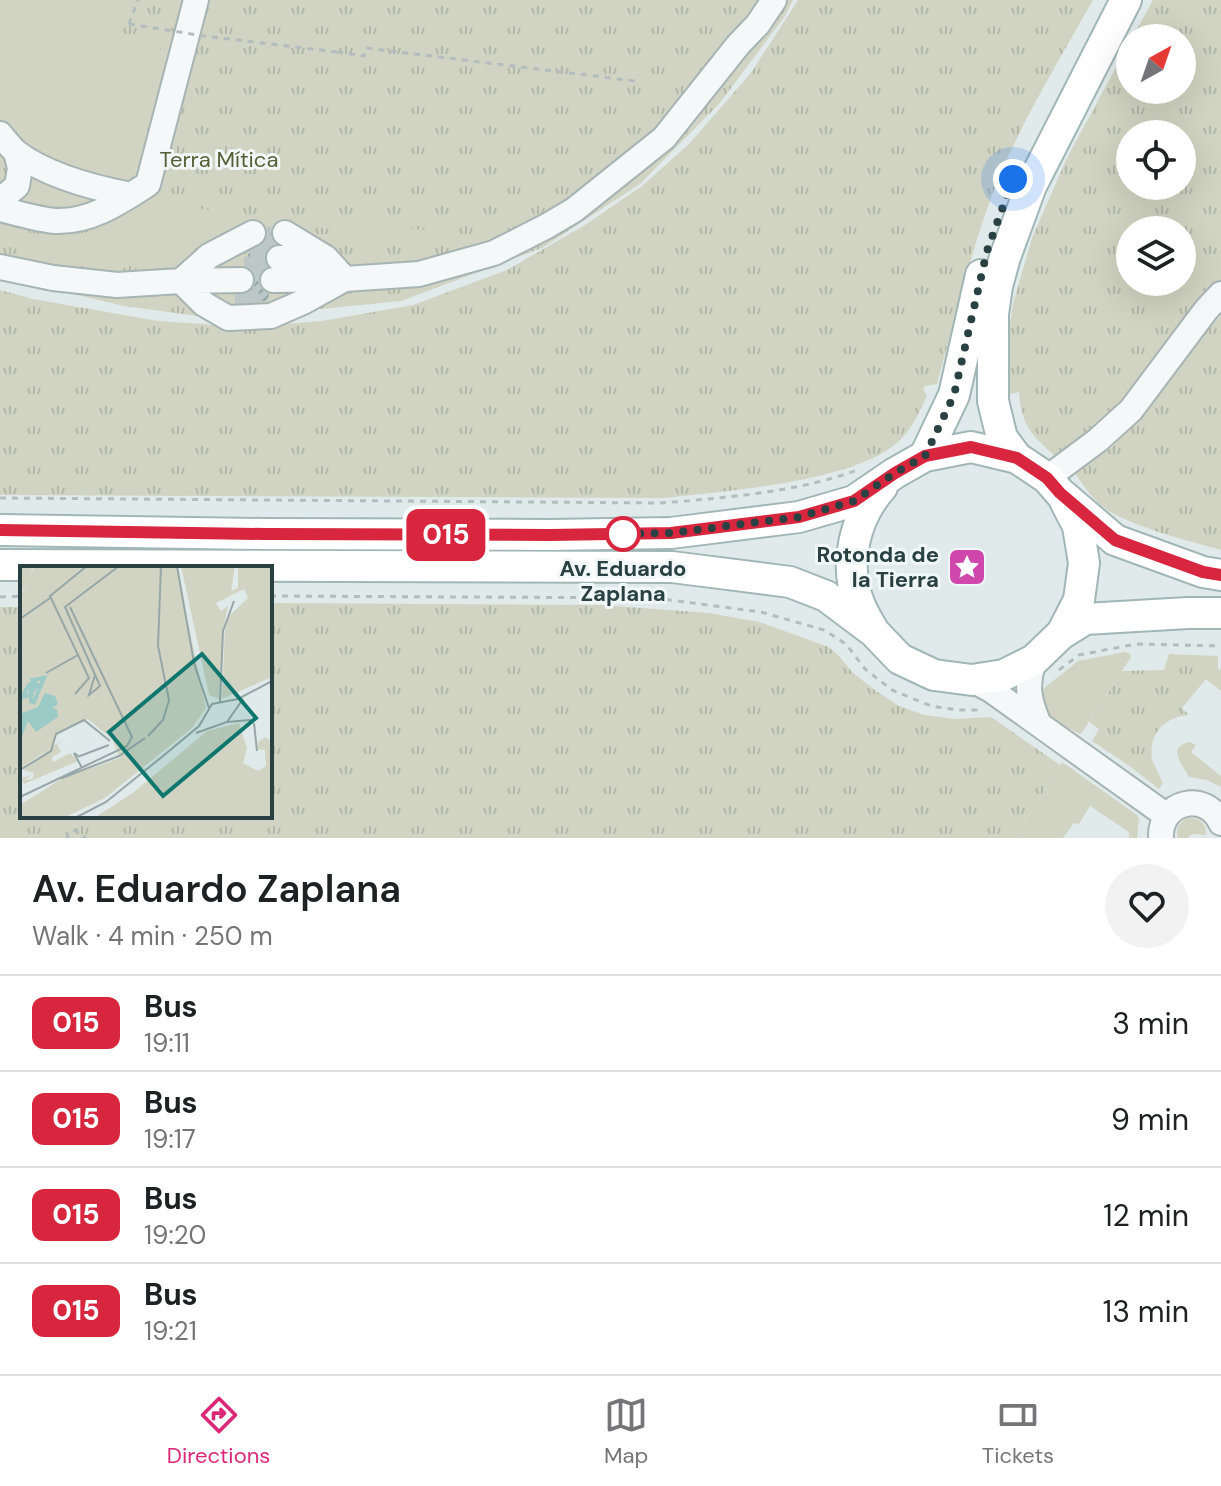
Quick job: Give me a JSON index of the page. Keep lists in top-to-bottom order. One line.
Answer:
{"parks":["Terra Mítica"],"places":{"other":["Av. Eduardo Zaplana"],"place":["Rotonda de la Tierra"]},"lines":["bus line 015"],"north":"top right","page":{"on_map":"015","heading":["Av. Eduardo Zaplana","Walk · 4 min · 250 m"],"list":[{"mark":"015","name":"Bus","note":"19:11","value":"3 min"},{"mark":"015","name":"Bus","note":"19:17","value":"9 min"},{"mark":"015","name":"Bus","note":"19:20","value":"12 min"},{"mark":"015","name":"Bus","note":"19:21","value":"13 min"}],"tabs":["Directions","Map","Tickets"]}}
